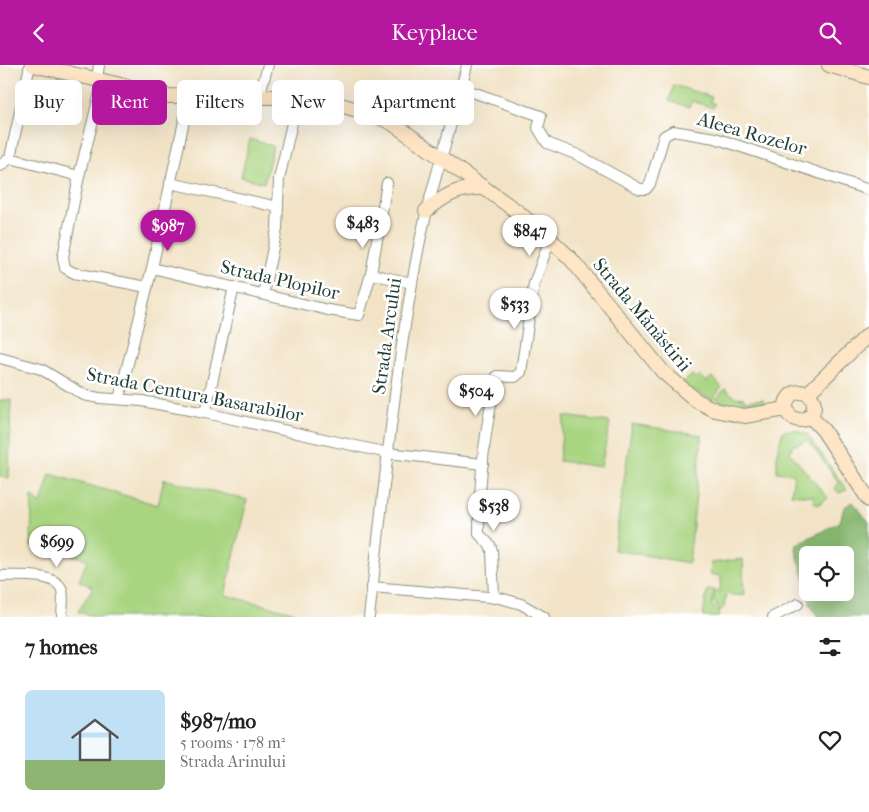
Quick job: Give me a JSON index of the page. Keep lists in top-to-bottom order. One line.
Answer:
{"streets":{"street":["Aleea Rozelor","Strada Plopilor","Strada Mănăstirii","Strada Arcului","Strada Centura Basarabilor"]},"crossings":[["Strada Mănăstirii","Strada Arcului"],["Strada Arcului","Strada Centura Basarabilor"]],"page":{"header":"Keyplace","chip":["Buy","Rent","Filters","New","Apartment"],"price":["$483","$987","$847","$533","$504","$538","$699"],"heading":"7 homes","list":[{"name":"$987/mo","note":"5 rooms · 178 m² · Strada Arinului"}]}}
